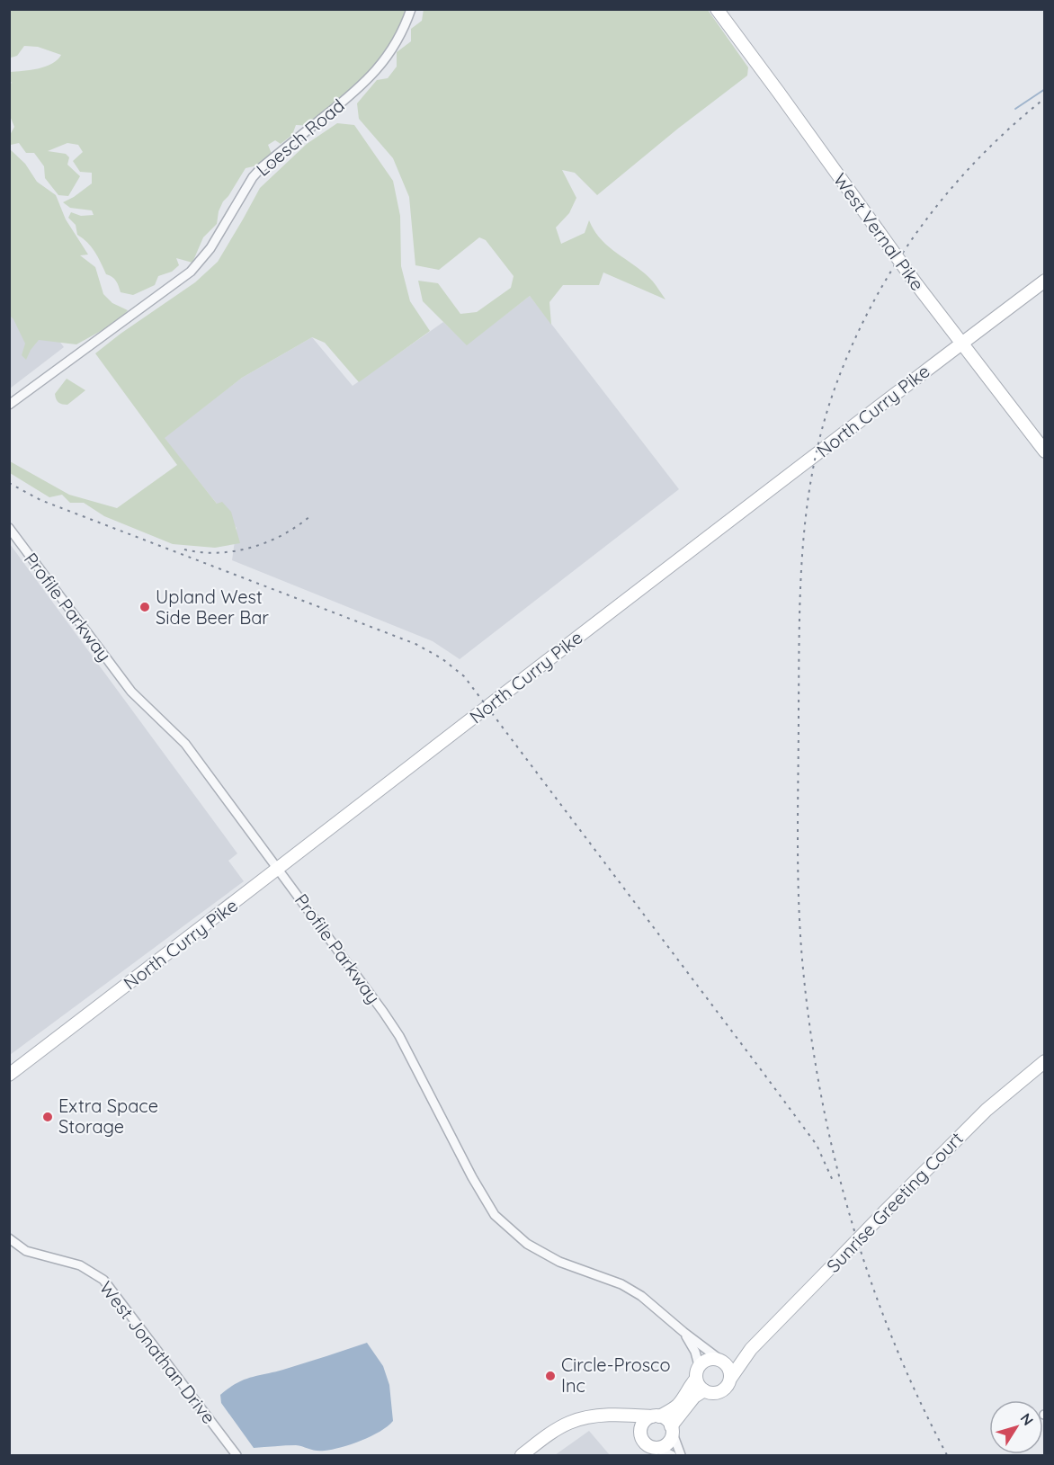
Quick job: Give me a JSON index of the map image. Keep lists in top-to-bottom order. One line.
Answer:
{"streets":{"main road":["West Vernal Pike","North Curry Pike","Sunrise Greeting Court"],"street":["Loesch Road","Profile Parkway","West Jonathan Drive"]},"crossings":[["West Vernal Pike","North Curry Pike"],["North Curry Pike","Profile Parkway"],["Profile Parkway","Sunrise Greeting Court"]],"places":["Upland West Side Beer Bar","Extra Space Storage","Circle-Prosco Inc"],"north":"top right"}
